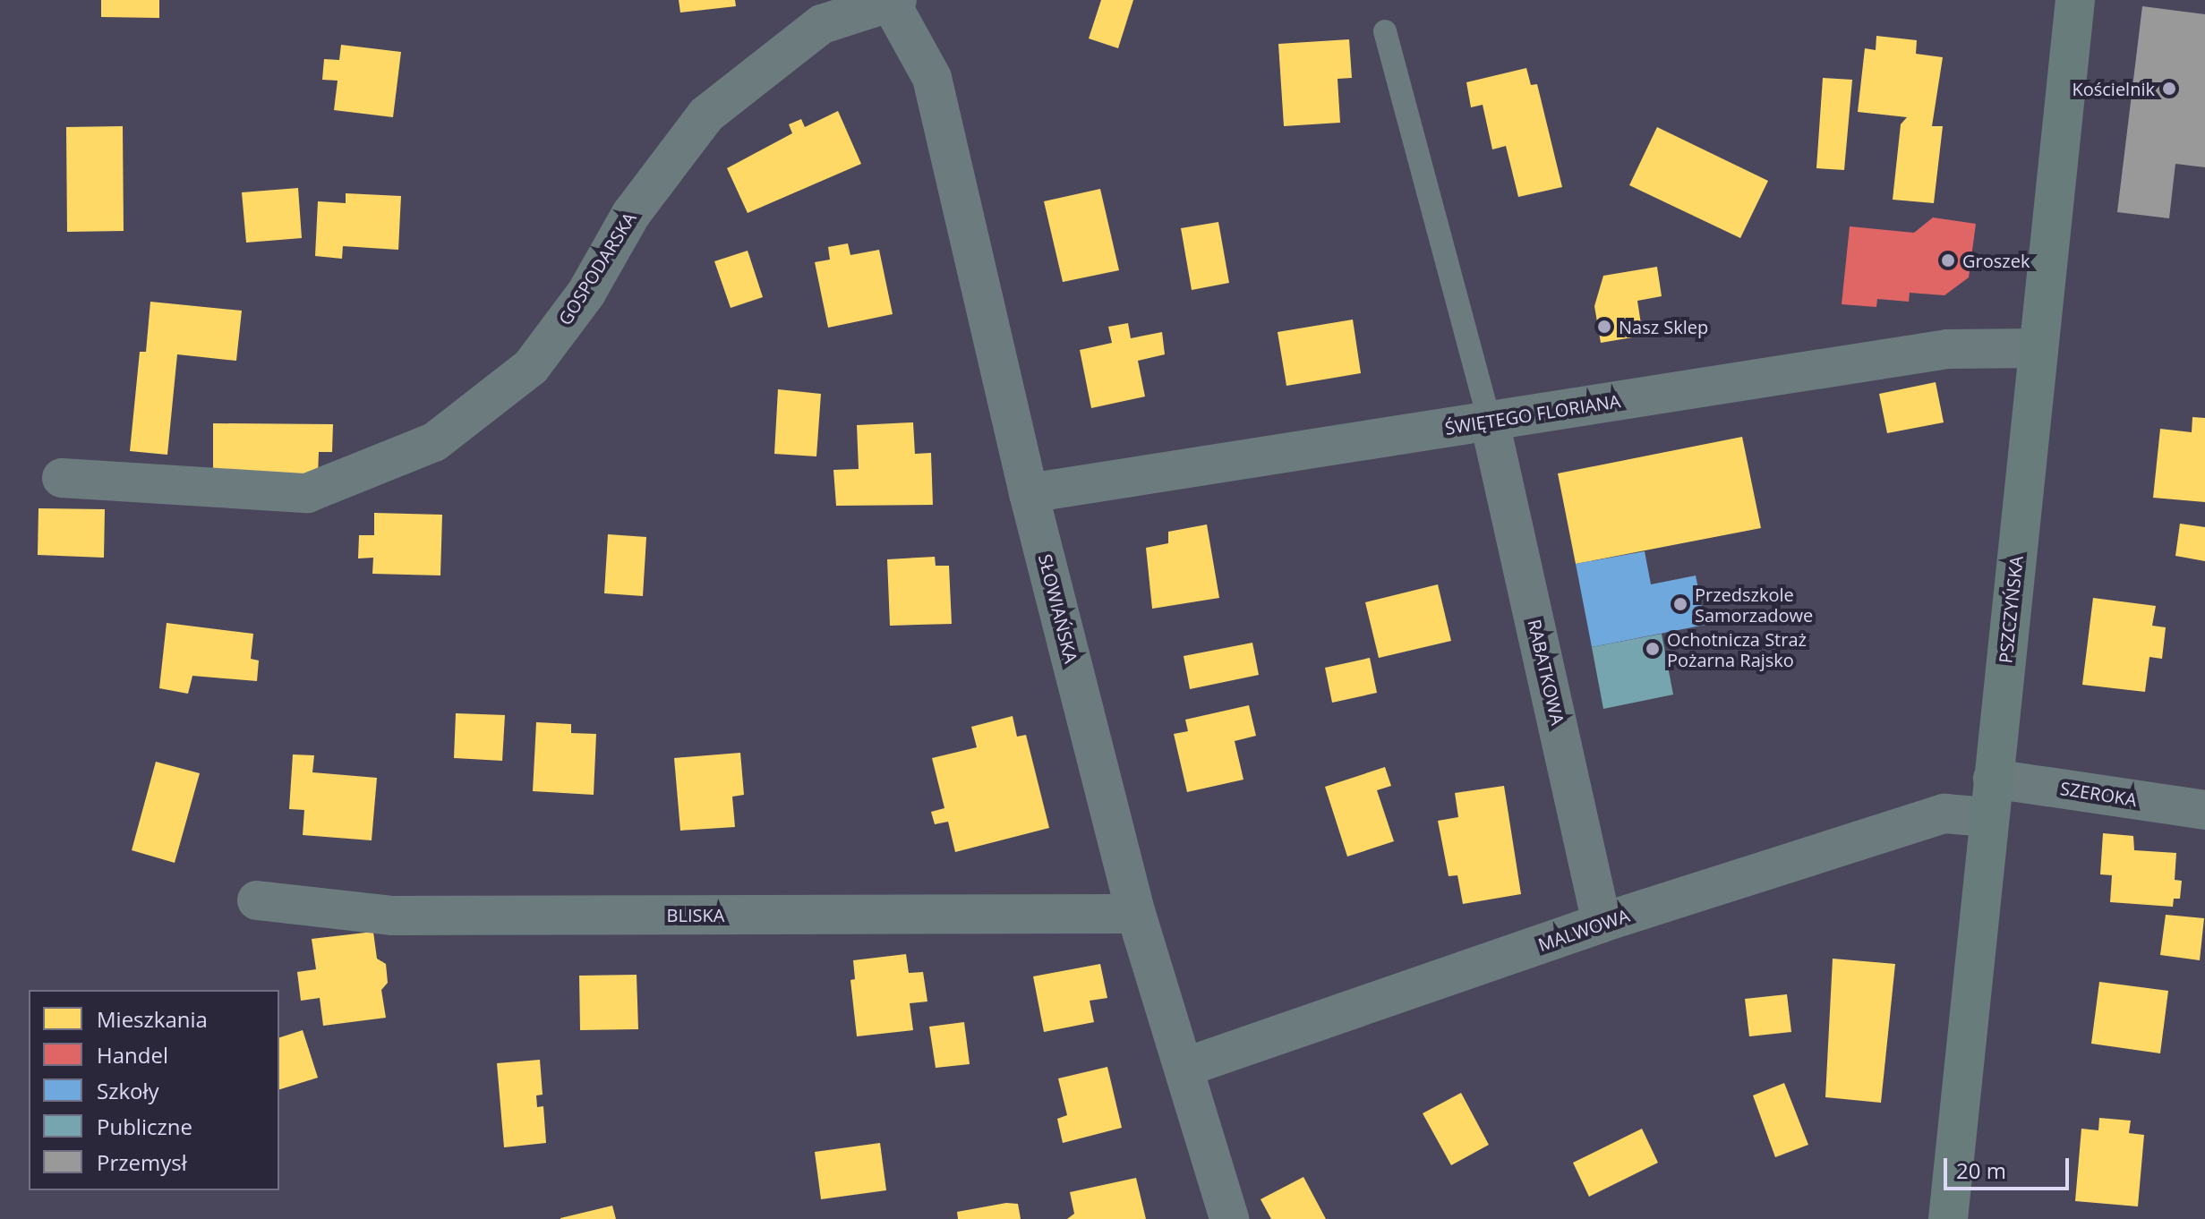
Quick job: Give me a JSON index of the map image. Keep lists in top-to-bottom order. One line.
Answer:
{"streets":{"main road":["PSZCZYŃSKA"],"street":["GOSPODARSKA","ŚWIĘTEGO FLORIANA","SŁOWIAŃSKA","RABATKOWA","SZEROKA","BLISKA","MALWOWA"]},"crossings":[["GOSPODARSKA","SŁOWIAŃSKA"],["ŚWIĘTEGO FLORIANA","SŁOWIAŃSKA"],["ŚWIĘTEGO FLORIANA","PSZCZYŃSKA"],["ŚWIĘTEGO FLORIANA","RABATKOWA"],["SŁOWIAŃSKA","BLISKA"],["SŁOWIAŃSKA","MALWOWA"],["PSZCZYŃSKA","SZEROKA"],["PSZCZYŃSKA","MALWOWA"],["RABATKOWA","MALWOWA"]],"places":["Kościelnik","Groszek","Nasz Sklep","Przedszkole Samorzadowe","Ochotnicza Straż Pożarna Rajsko"],"legend":["Mieszkania","Handel","Szkoły","Publiczne","Przemysł"],"scale_bar":"20 m"}
